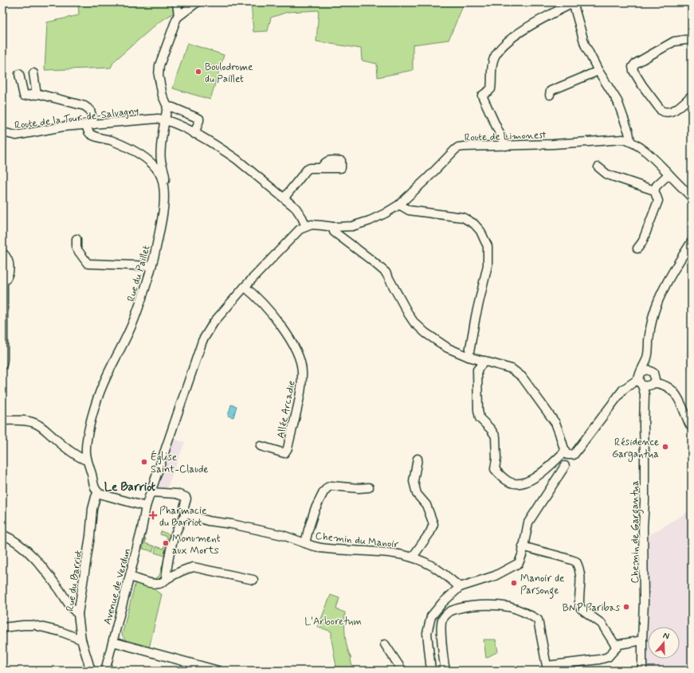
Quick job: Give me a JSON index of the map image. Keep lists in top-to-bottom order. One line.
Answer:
{"streets":{"street":["Route de la Tour-de-Salvagny","Route de Limonest","Rue du Paillet","Allée Arcadie","Chemin de Gargantua","Chemin du Manoir","Rue du Barriot","Avenue de Verdun"]},"crossings":[["Route de la Tour-de-Salvagny","Route de Limonest"],["Route de la Tour-de-Salvagny","Rue du Paillet"],["Route de la Tour-de-Salvagny","Avenue de Verdun"],["Route de Limonest","Avenue de Verdun"],["Rue du Paillet","Rue du Barriot"],["Allée Arcadie","Avenue de Verdun"]],"districts":["Le Barriot"],"parks":["L'Arboretum"],"places":{"other":["Boulodrome du Paillet","Résidence Gargantua","Église Saint-Claude","Monument aux Morts","Manoir de Parsonge","BNP Paribas"],"health":["Pharmacie du Barriot"]},"north":"top"}
